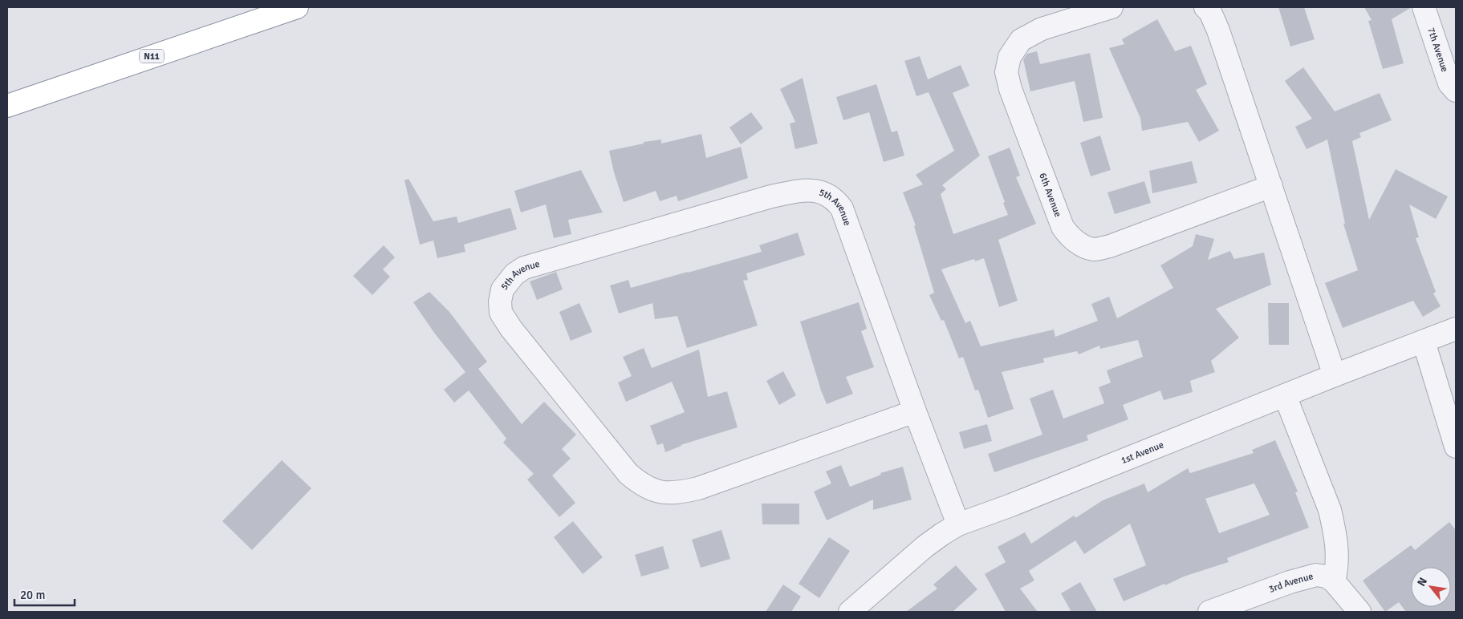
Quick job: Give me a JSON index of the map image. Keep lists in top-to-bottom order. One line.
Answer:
{"streets":{"highway":["N11"],"street":["7th Avenue","6th Avenue","5th Avenue","1st Avenue","3rd Avenue"]},"crossings":[["5th Avenue","1st Avenue"]],"scale_bar":"20 m","north":"top left"}
